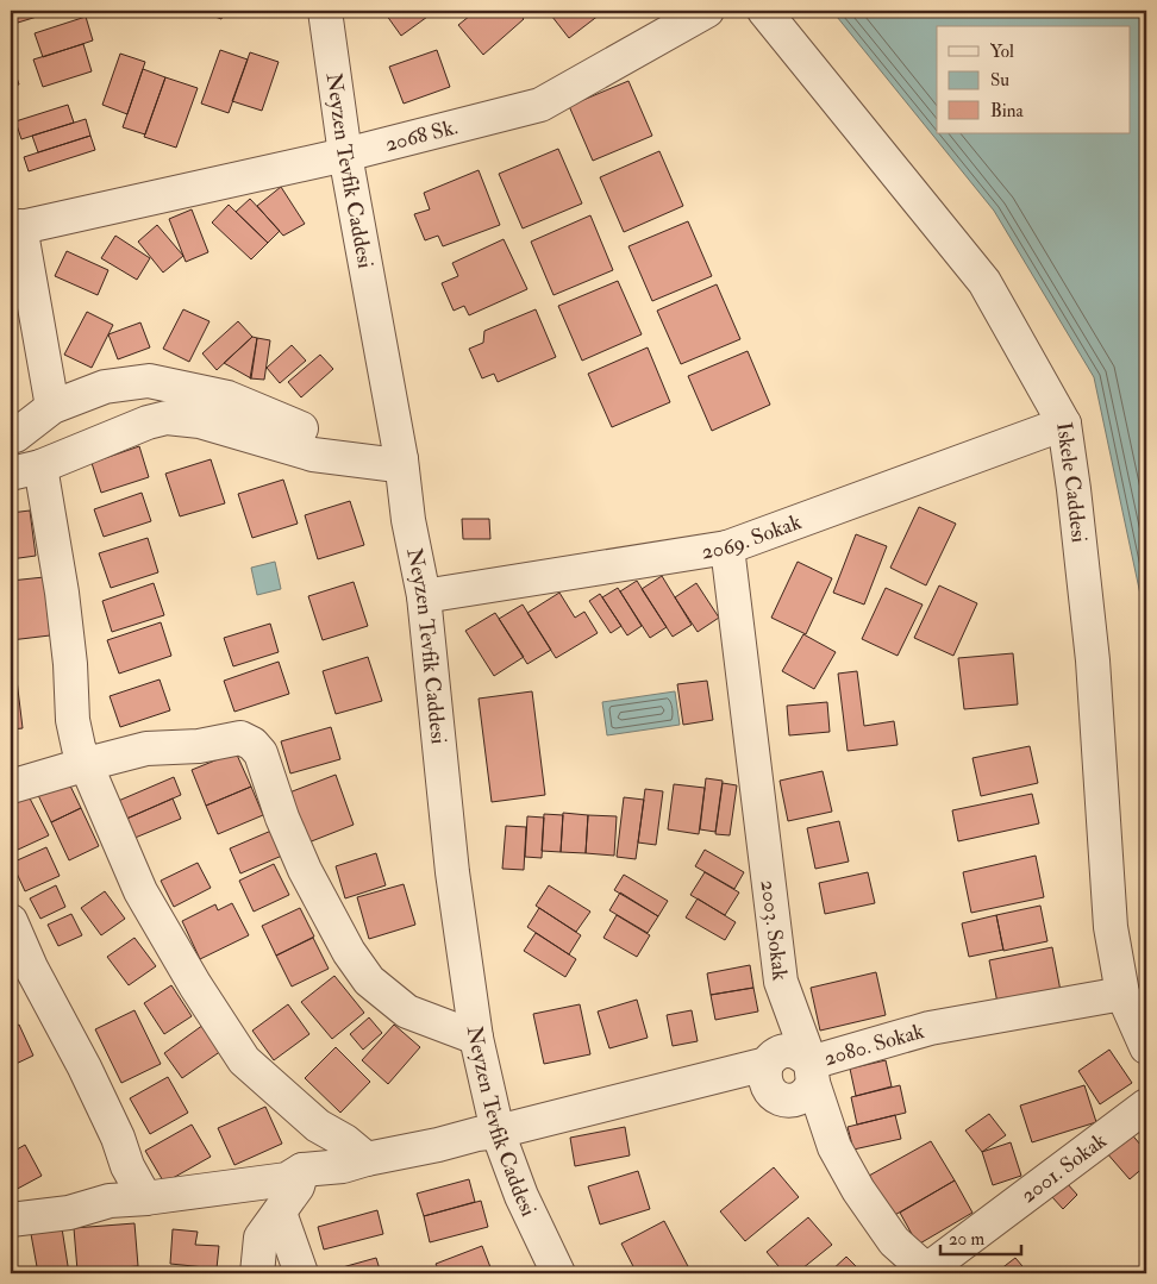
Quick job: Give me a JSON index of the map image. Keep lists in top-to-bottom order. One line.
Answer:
{"streets":{"street":["2068 Sk.","Neyzen Tevfik Caddesi","Iskele Caddesi","2069. Sokak","2003. Sokak","2080. Sokak","2001. Sokak"]},"crossings":[["2068 Sk.","Neyzen Tevfik Caddesi"],["Neyzen Tevfik Caddesi","2069. Sokak"],["Neyzen Tevfik Caddesi","2080. Sokak"],["Iskele Caddesi","2069. Sokak"],["Iskele Caddesi","2080. Sokak"],["2069. Sokak","2003. Sokak"],["2003. Sokak","2080. Sokak"],["2003. Sokak","2001. Sokak"]],"legend":["Yol","Su","Bina"],"scale_bar":"20 m"}
